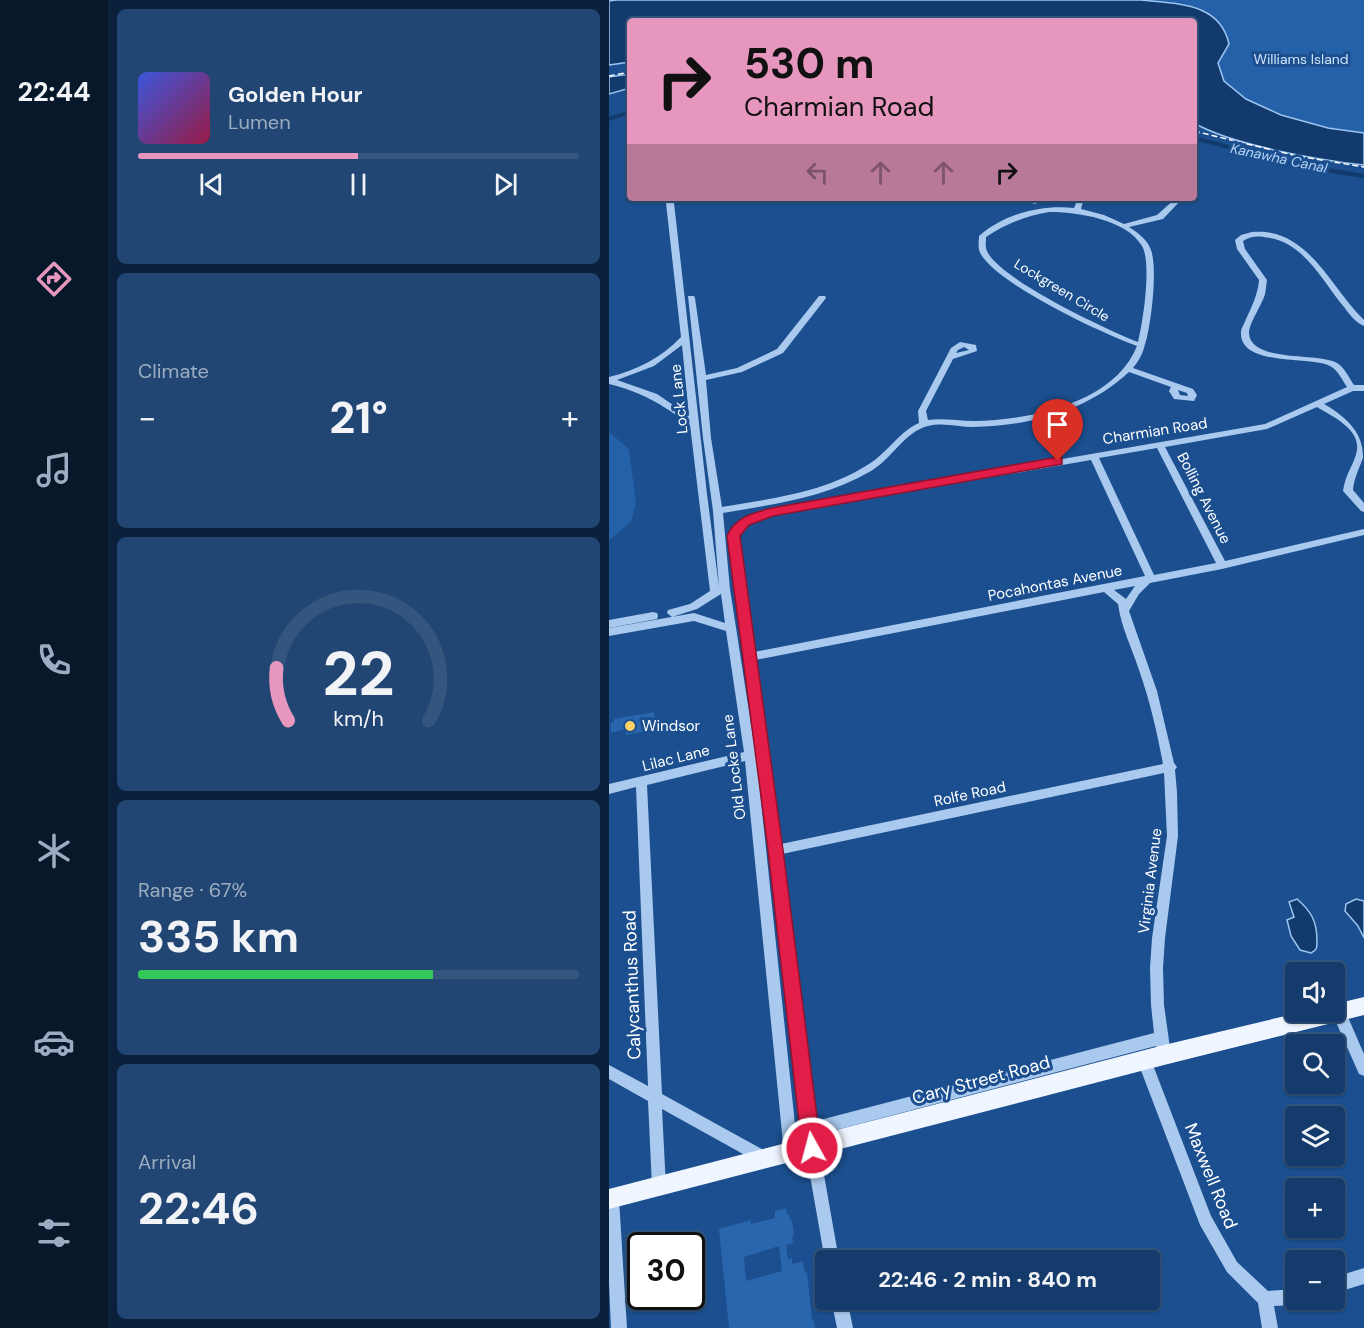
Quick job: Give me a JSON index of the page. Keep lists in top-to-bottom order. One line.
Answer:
{"streets":{"main road":["Cary Street Road"],"street":["Lockgreen Circle","Lock Lane","Charmian Road","Bolling Avenue","Pocahontas Avenue","Lilac Lane","Old Locke Lane","Rolfe Road","Virginia Avenue","Calycanthus Road","Maxwell Road"]},"crossings":[["Lock Lane","Old Locke Lane"],["Charmian Road","Bolling Avenue"],["Charmian Road","Pocahontas Avenue"],["Bolling Avenue","Pocahontas Avenue"],["Pocahontas Avenue","Virginia Avenue"],["Lilac Lane","Old Locke Lane"],["Lilac Lane","Calycanthus Road"],["Old Locke Lane","Cary Street Road"],["Rolfe Road","Virginia Avenue"],["Virginia Avenue","Cary Street Road"],["Calycanthus Road","Cary Street Road"],["Cary Street Road","Maxwell Road"]],"water":["Kanawha Canal"],"parks":["Williams Island"],"places":["Windsor"],"page":{"tabs":"22:44","turn":["530 m","Charmian Road"],"song":["Golden Hour","Lumen"],"tile":["Climate",["Range · 67%","335 km"],["Arrival","22:46"]],"heat":["−","21°","+"],"map_buttons":["+","−"],"limit":"30","trip":"22:46 · 2 min · 840 m","gauge":["22","km/h"]}}
